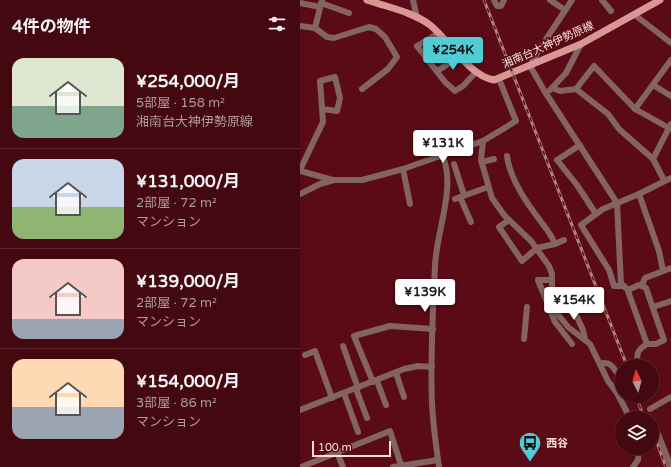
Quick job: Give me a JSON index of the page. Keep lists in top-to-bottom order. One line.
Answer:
{"streets":{"main road":["湘南台大神伊勢原線"]},"places":{"bus stop":["西谷"]},"scale_bar":"100 m","north":"top","page":{"heading":"4件の物件","price":["¥254K","¥131K","¥139K","¥154K"],"list":[{"name":"¥254,000/月","note":"5部屋 · 158 m² · 湘南台大神伊勢原線"},{"name":"¥131,000/月","note":"2部屋 · 72 m² · マンション"},{"name":"¥139,000/月","note":"2部屋 · 72 m² · マンション"},{"name":"¥154,000/月","note":"3部屋 · 86 m² · マンション"}],"scale":"100 m"}}
